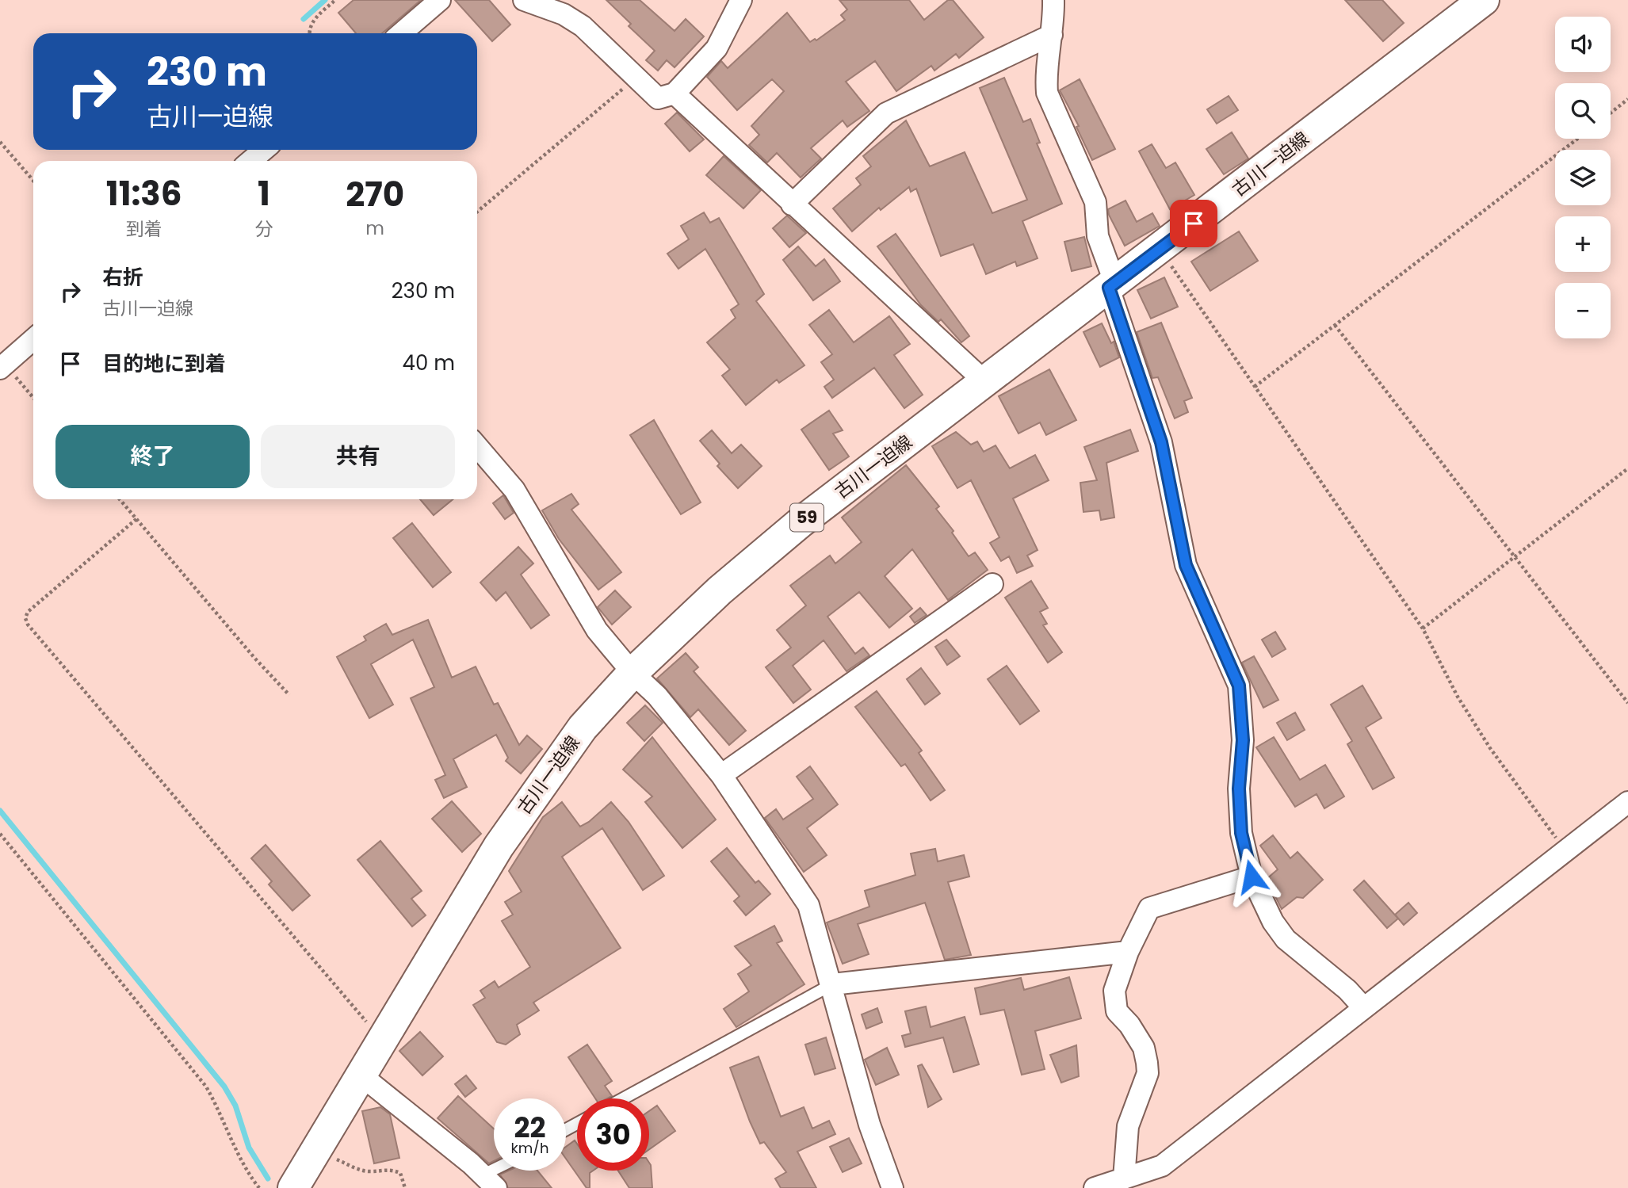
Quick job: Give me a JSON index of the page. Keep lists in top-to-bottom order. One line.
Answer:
{"streets":{"main road":["古川一迫線","59"]},"page":{"map_buttons":["+","−"],"turn":["230 m","古川一迫線"],"eta":["11:36","到着","1","分","270","m"],"list":[{"name":"右折","note":"古川一迫線","value":"230 m"},{"name":"目的地に到着","value":"40 m"}],"buttons":["終了","共有"],"speed":"22 km/h","limit":"30"}}
